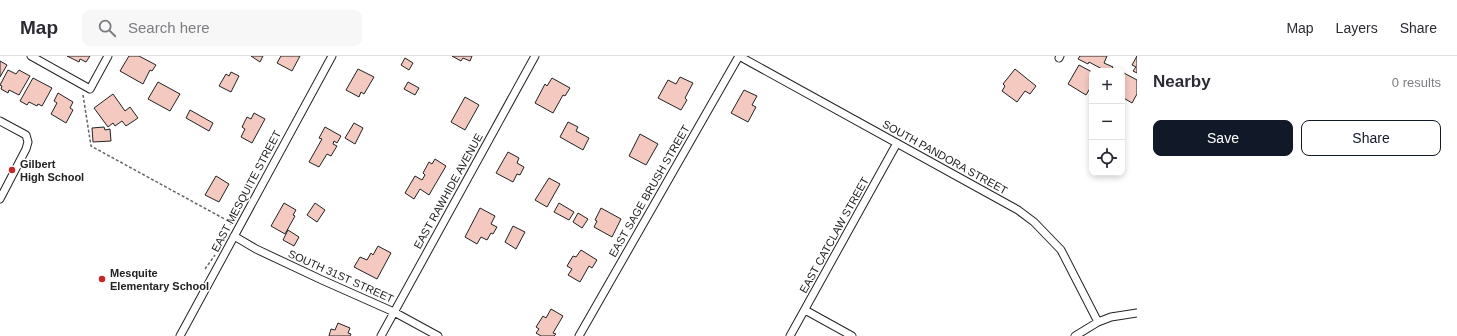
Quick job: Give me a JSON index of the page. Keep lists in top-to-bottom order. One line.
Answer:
{"streets":{"street":["SOUTH PANDORA STREET","EAST MESQUITE STREET","EAST RAWHIDE AVENUE","EAST SAGE BRUSH STREET","EAST CATCLAW STREET","SOUTH 31ST STREET"]},"crossings":[["SOUTH PANDORA STREET","EAST SAGE BRUSH STREET"],["SOUTH PANDORA STREET","EAST CATCLAW STREET"],["EAST MESQUITE STREET","SOUTH 31ST STREET"],["EAST RAWHIDE AVENUE","SOUTH 31ST STREET"]],"places":["Gilbert High School","Mesquite Elementary School"],"page":{"header":"Map","search":"Search here","nav":["Map","Layers","Share"],"heading":["Nearby","0 results"],"map_buttons":["+","−"],"buttons":["Save","Share"]}}
